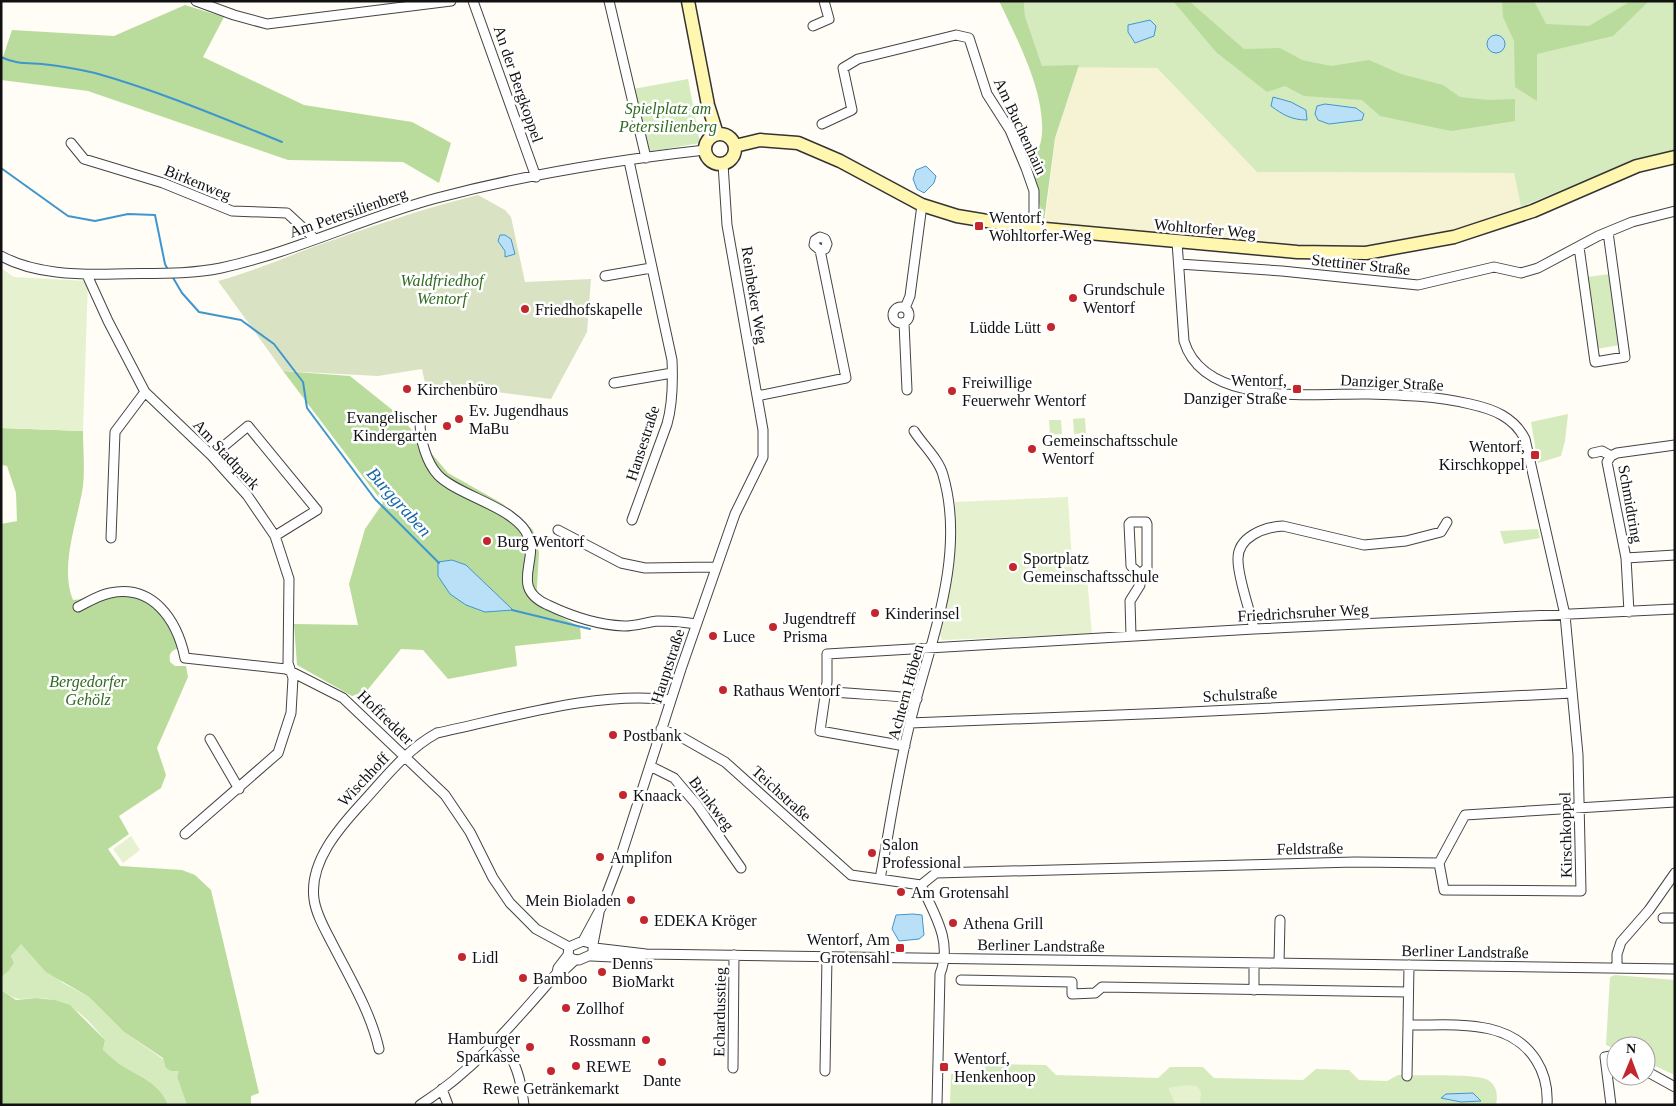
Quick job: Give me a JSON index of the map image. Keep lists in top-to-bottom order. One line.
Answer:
{"streets":{"main road":["Wohltorfer Weg"],"street":["An der Bergkoppel","Am Buchenhain","Birkenweg","Am Petersilienberg","Stettiner Straße","Reinbeker Weg","Danziger Straße","Hansestraße","Am Stadtpark","Schmidtring","Friedrichsruher Weg","Hauptstraße","Achtern Höben","Schulstraße","Hoffredder","Wischhoff","Teichstraße","Brinkweg","Kirschkoppel","Feldstraße","Berliner Landstraße","Echardusstieg"]},"crossings":[["An der Bergkoppel","Am Petersilienberg"],["Am Buchenhain","Wohltorfer Weg"],["Birkenweg","Am Petersilienberg"],["Am Petersilienberg","Wohltorfer Weg"],["Am Petersilienberg","Reinbeker Weg"],["Am Petersilienberg","Hansestraße"],["Am Petersilienberg","Am Stadtpark"],["Wohltorfer Weg","Reinbeker Weg"],["Wohltorfer Weg","Danziger Straße"],["Stettiner Straße","Danziger Straße"],["Reinbeker Weg","Hauptstraße"],["Danziger Straße","Friedrichsruher Weg"],["Danziger Straße","Kirschkoppel"],["Am Stadtpark","Hoffredder"],["Schmidtring","Friedrichsruher Weg"],["Friedrichsruher Weg","Achtern Höben"],["Friedrichsruher Weg","Kirschkoppel"],["Hauptstraße","Wischhoff"],["Hauptstraße","Teichstraße"],["Hauptstraße","Brinkweg"],["Hauptstraße","Berliner Landstraße"],["Achtern Höben","Schulstraße"],["Achtern Höben","Teichstraße"],["Schulstraße","Kirschkoppel"],["Hoffredder","Wischhoff"],["Kirschkoppel","Feldstraße"],["Berliner Landstraße","Echardusstieg"]],"water":["Burggraben"],"parks":["Spielplatz am Petersilienberg","Waldfriedhof Wentorf","Bergedorfer Gehölz"],"places":{"transit":["Wentorf, Wohltorfer Weg","Wentorf, Danziger Straße","Wentorf, Kirschkoppel","Wentorf, Am Grotensahl","Wentorf, Henkenhoop"],"other":["Grundschule Wentorf","Friedhofskapelle","Lüdde Lütt","Kirchenbüro","Freiwillige Feuerwehr Wentorf","Ev. Jugendhaus MaBu","Evangelischer Kindergarten","Gemeinschaftsschule Wentorf","Burg Wentorf","Sportplatz Gemeinschaftsschule","Kinderinsel","Jugendtreff Prisma","Luce","Rathaus Wentorf","Postbank","Knaack","Salon Professional","Amplifon","Am Grotensahl","Mein Bioladen","EDEKA Kröger","Athena Grill","Lidl","Denns BioMarkt","Bamboo","Zollhof","Rossmann","Hamburger Sparkasse","Dante","REWE","Rewe Getränkemarkt"]},"north":"top"}
